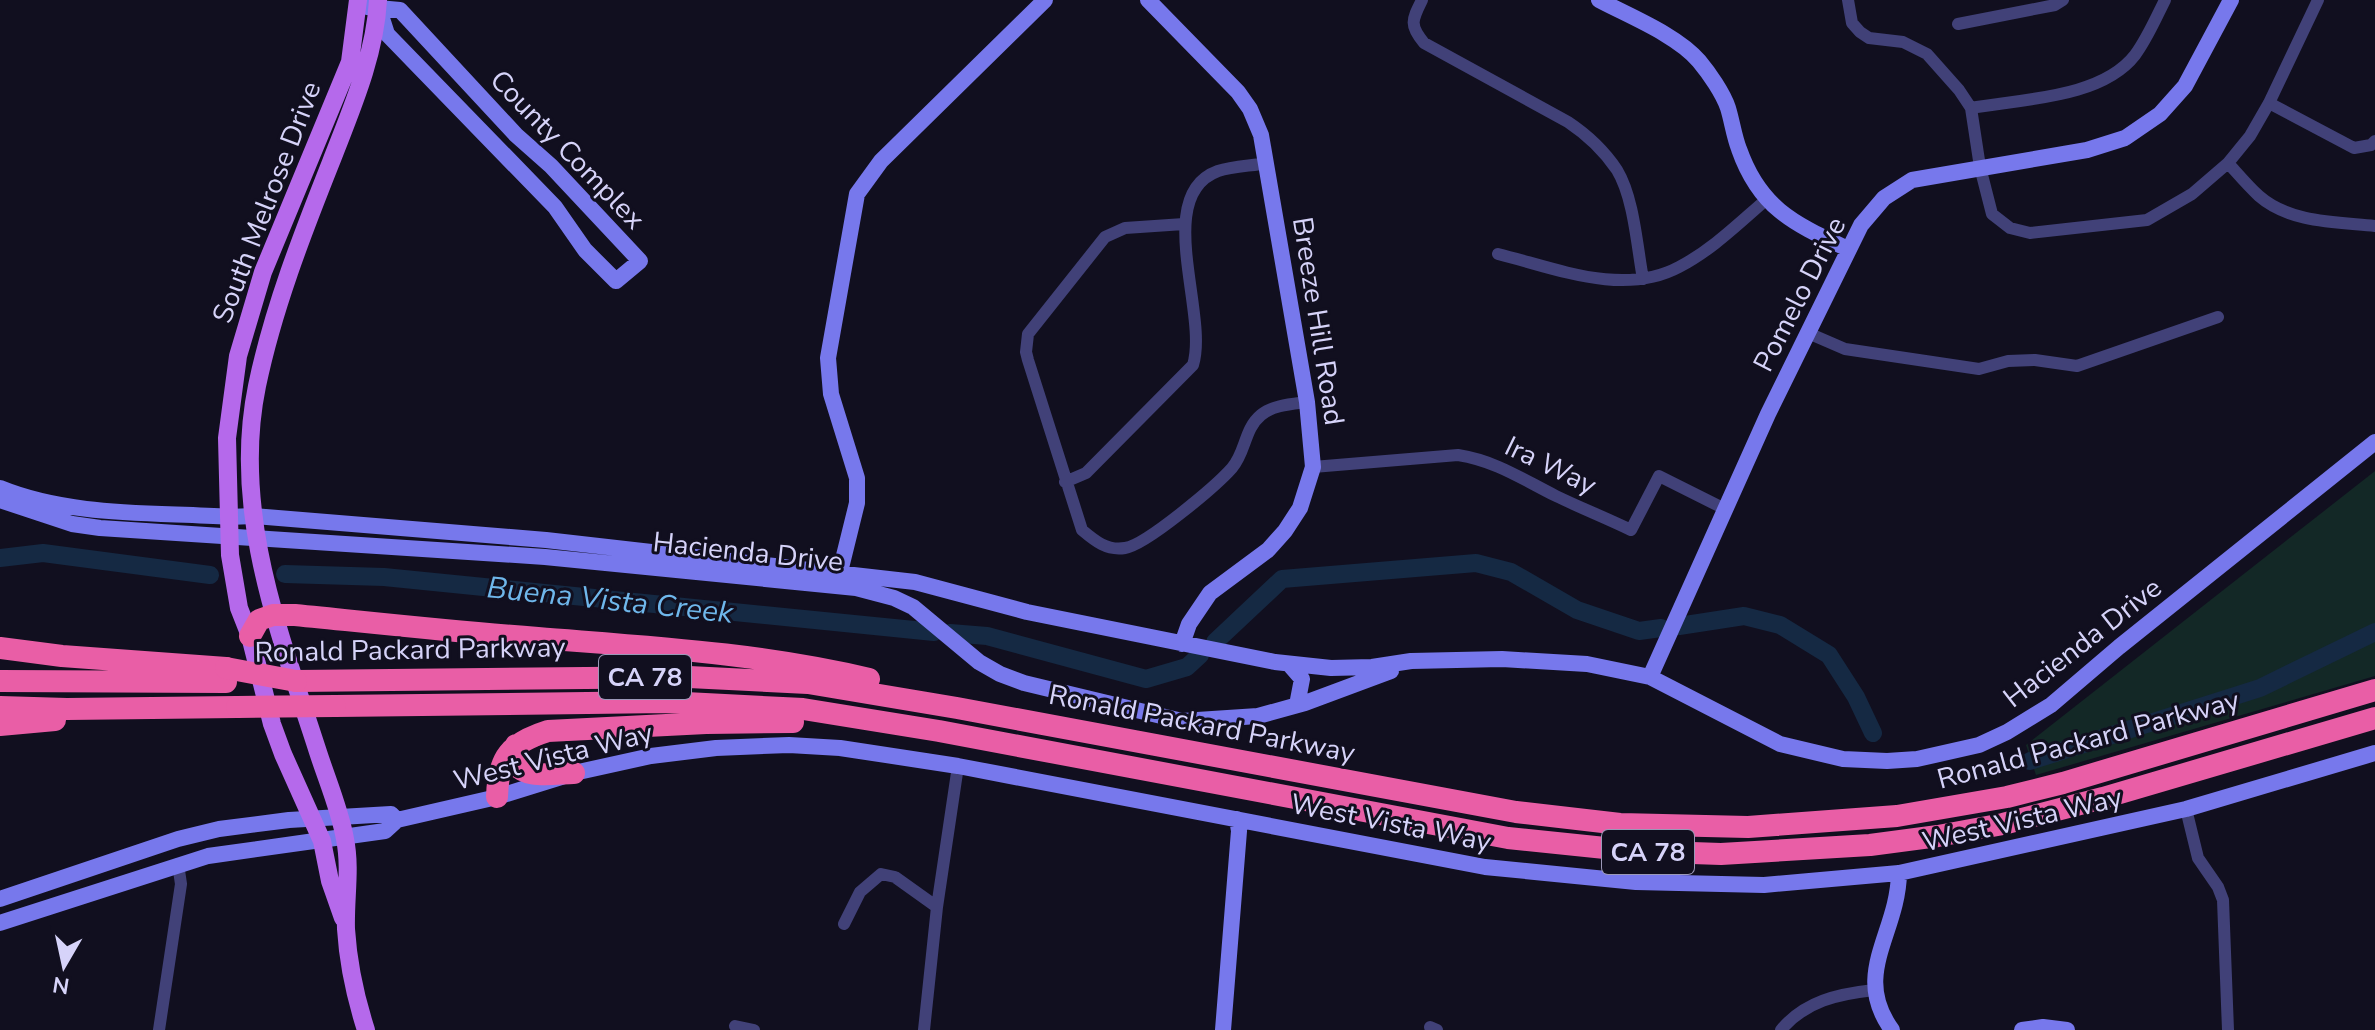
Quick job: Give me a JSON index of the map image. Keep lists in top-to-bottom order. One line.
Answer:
{"streets":{"highway":["Ronald Packard Parkway","CA 78"],"main road":["County Complex","South Melrose Drive","Pomelo Drive","Breeze Hill Road","Hacienda Drive","West Vista Way"],"street":["Ira Way"]},"crossings":[["County Complex","South Melrose Drive"],["South Melrose Drive","Hacienda Drive"],["South Melrose Drive","West Vista Way"],["Pomelo Drive","Ira Way"],["Pomelo Drive","Hacienda Drive"],["Breeze Hill Road","Ira Way"],["Breeze Hill Road","Hacienda Drive"]],"water":["Buena Vista Creek"],"north":"bottom"}
